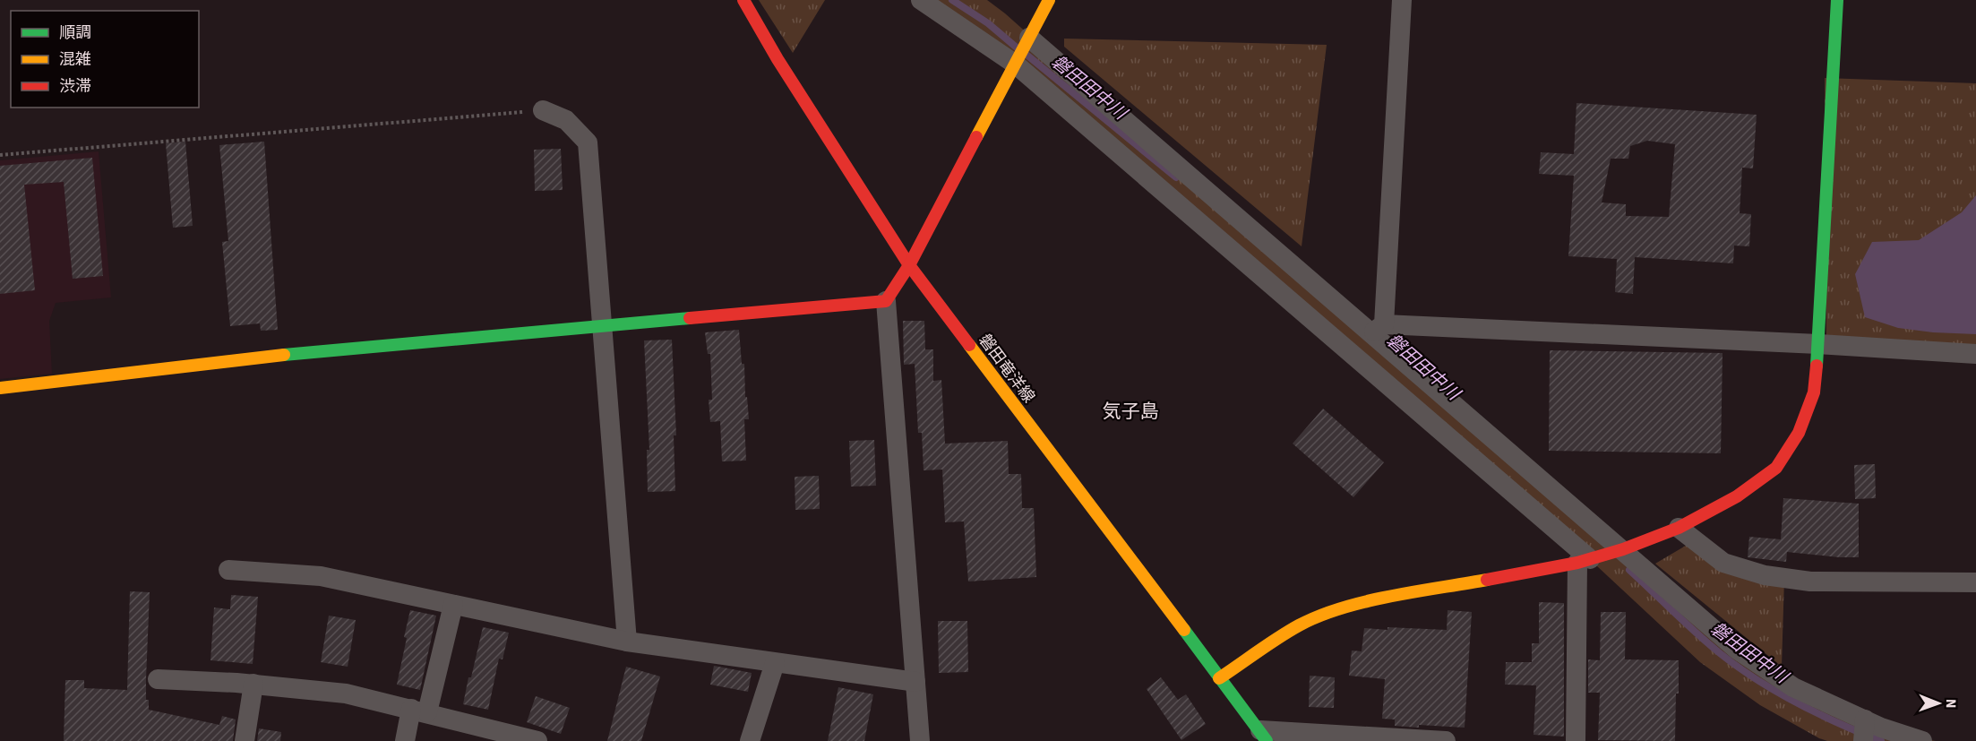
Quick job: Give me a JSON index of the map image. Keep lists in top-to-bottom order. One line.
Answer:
{"streets":{"street":["磐田竜洋線"]},"districts":["気子島"],"water":["磐田田中川"],"legend":["順調","混雑","渋滞"],"north":"right"}
